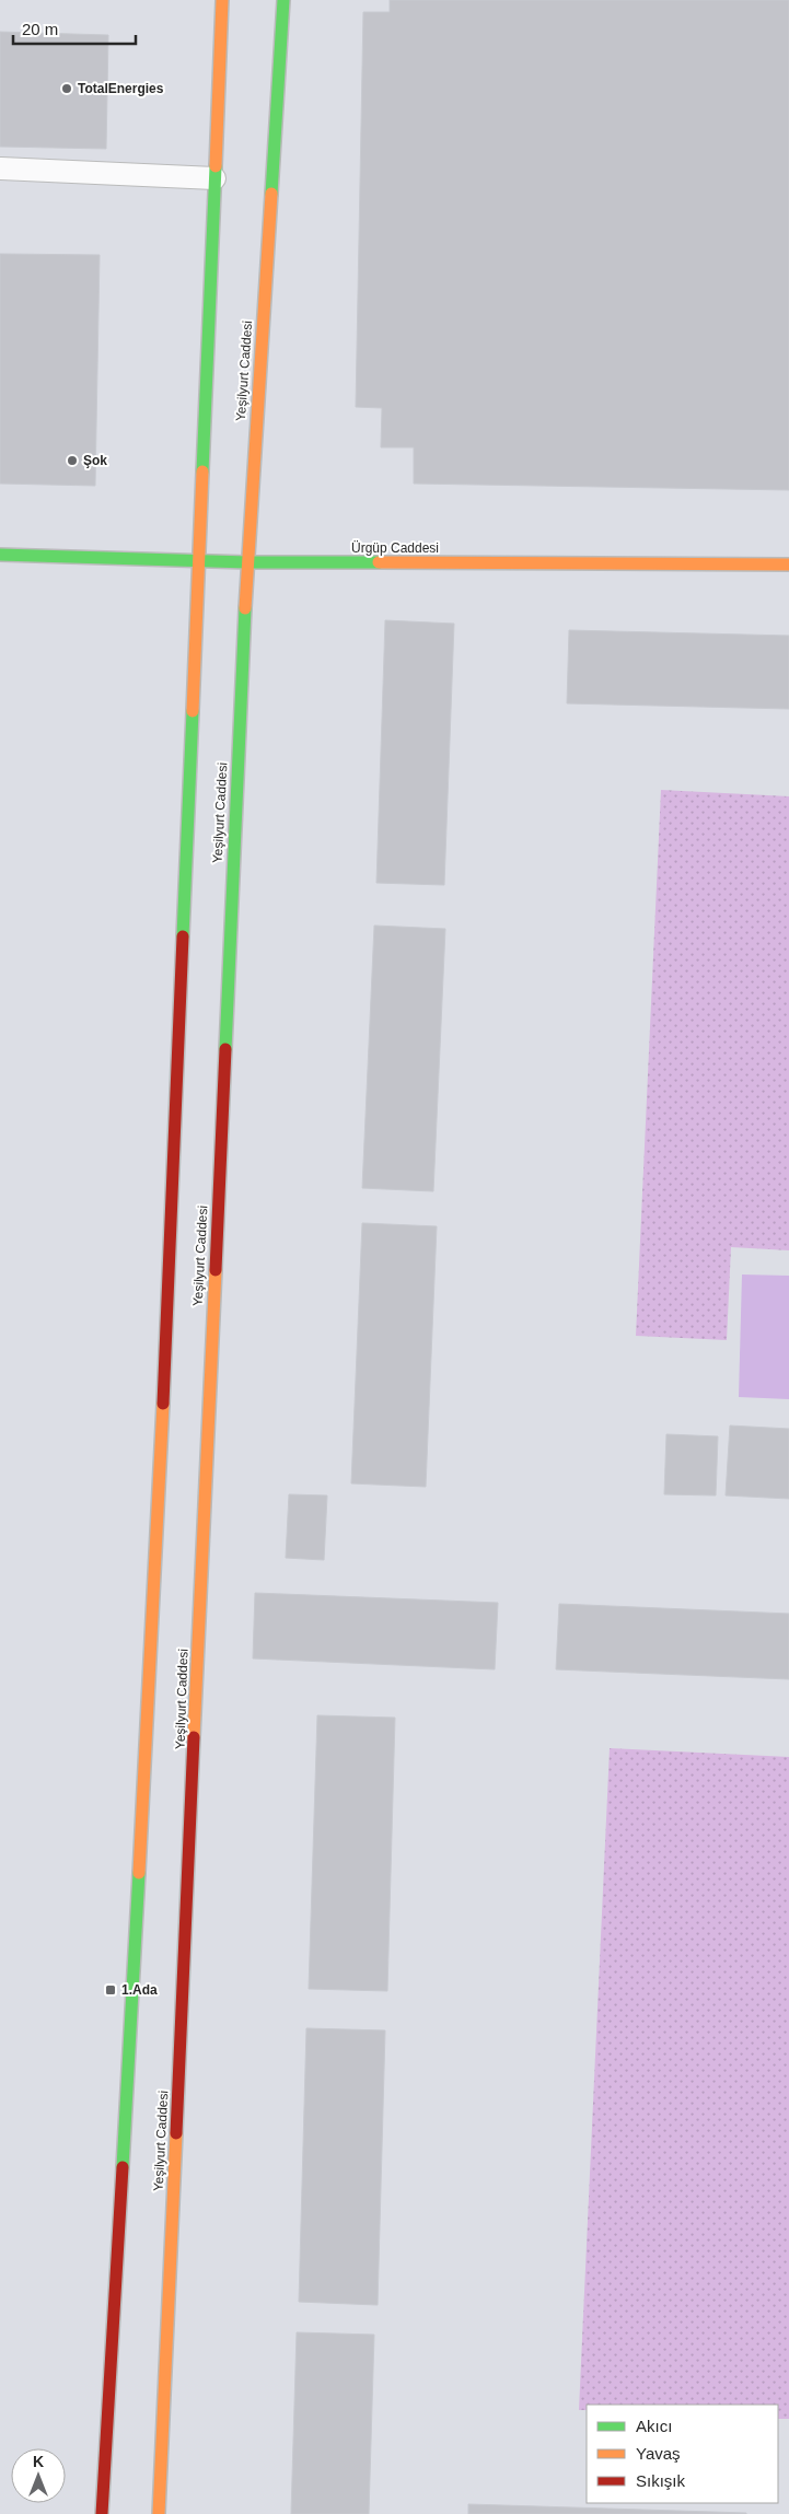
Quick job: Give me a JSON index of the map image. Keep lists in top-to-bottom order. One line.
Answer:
{"streets":{"main road":["Yeşilyurt Caddesi","Ürgüp Caddesi"]},"crossings":[["Yeşilyurt Caddesi","Ürgüp Caddesi"]],"places":{"other":["TotalEnergies","Şok"],"transit":["1.Ada"]},"legend":["Akıcı","Yavaş","Sıkışık"],"scale_bar":"20 m","north":"top"}
